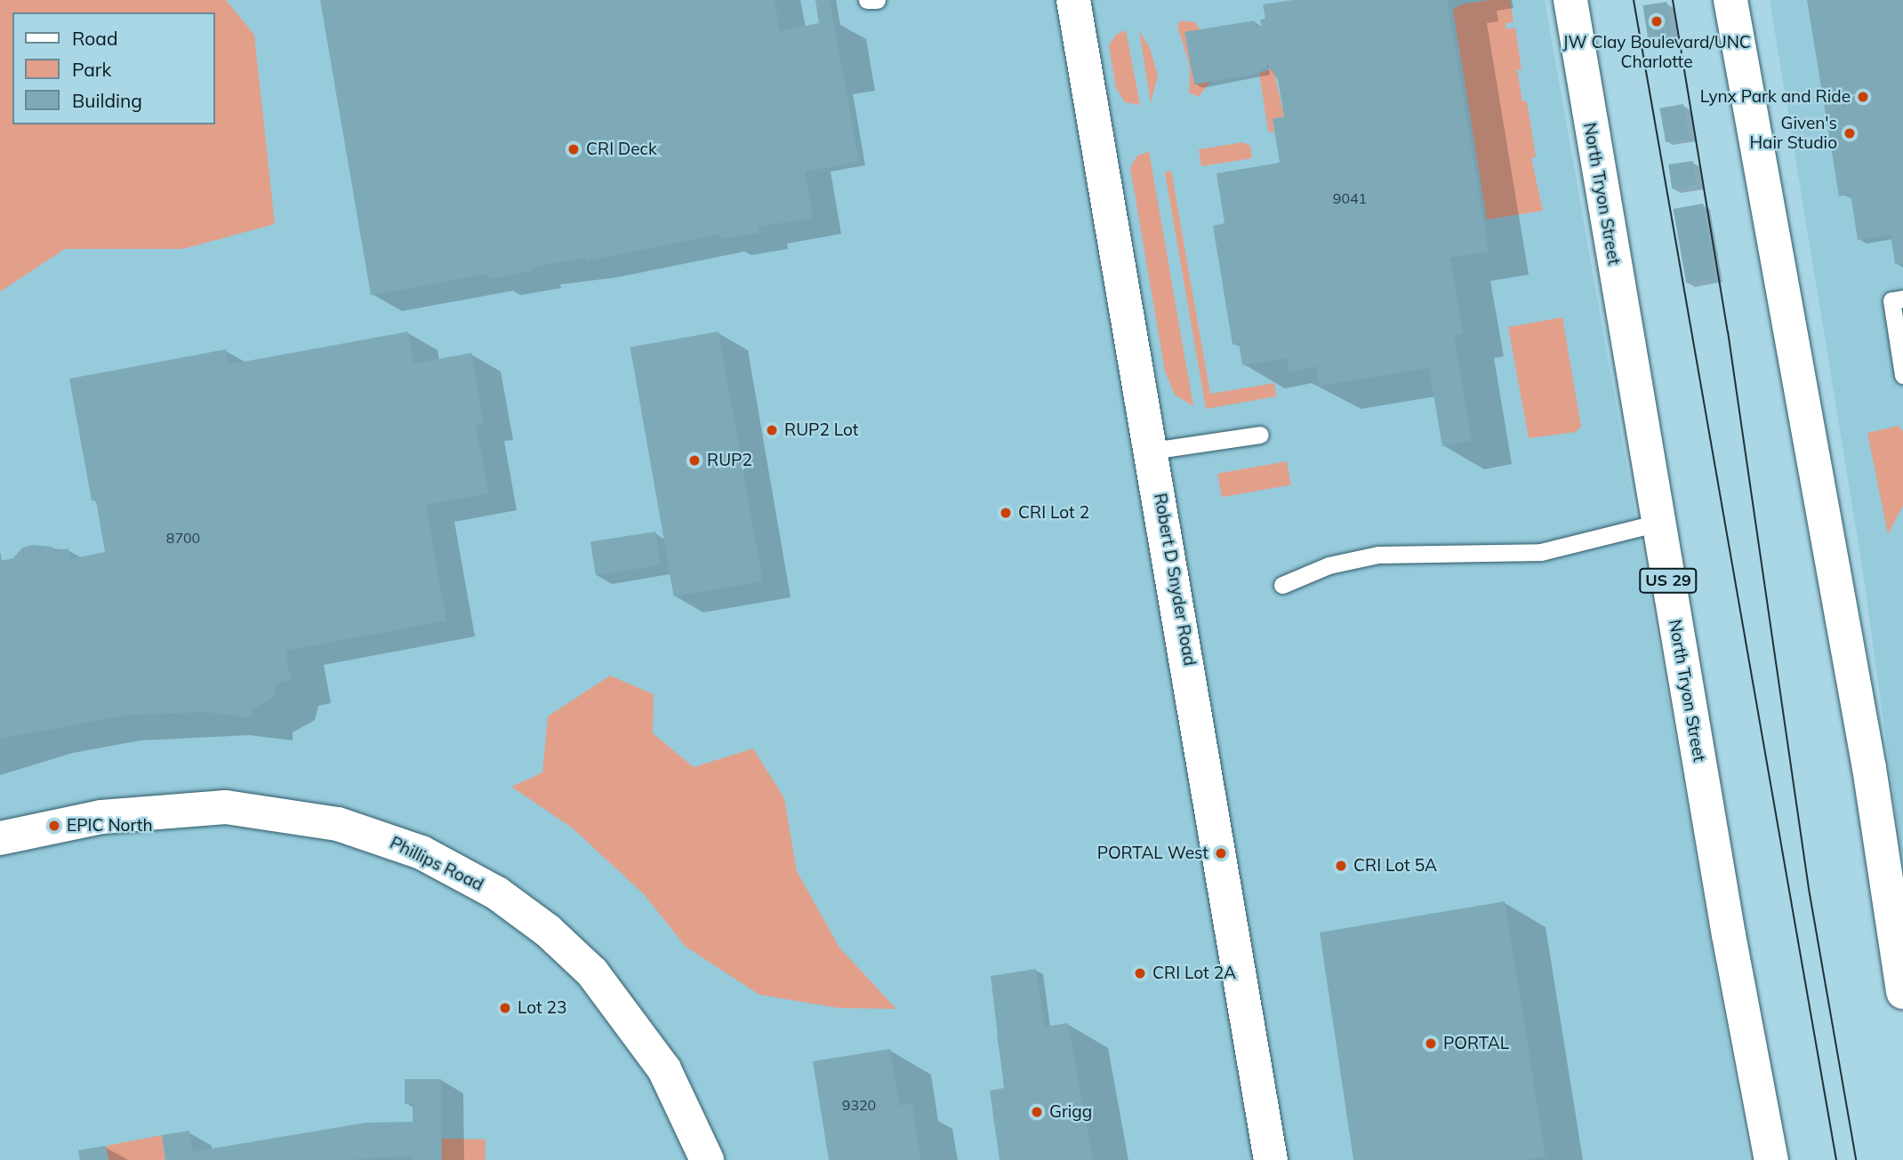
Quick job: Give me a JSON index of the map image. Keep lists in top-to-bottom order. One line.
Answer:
{"streets":{"main road":["North Tryon Street","Robert D Snyder Road","US 29","Phillips Road"]},"places":["JW Clay Boulevard/UNC Charlotte","Lynx Park and Ride","Given's Hair Studio","CRI Deck","RUP2 Lot","RUP2","CRI Lot 2","EPIC North","PORTAL West","CRI Lot 5A","CRI Lot 2A","Lot 23","PORTAL","Grigg"],"house_numbers":["9041","8700","9320"],"legend":["Road","Park","Building"]}
